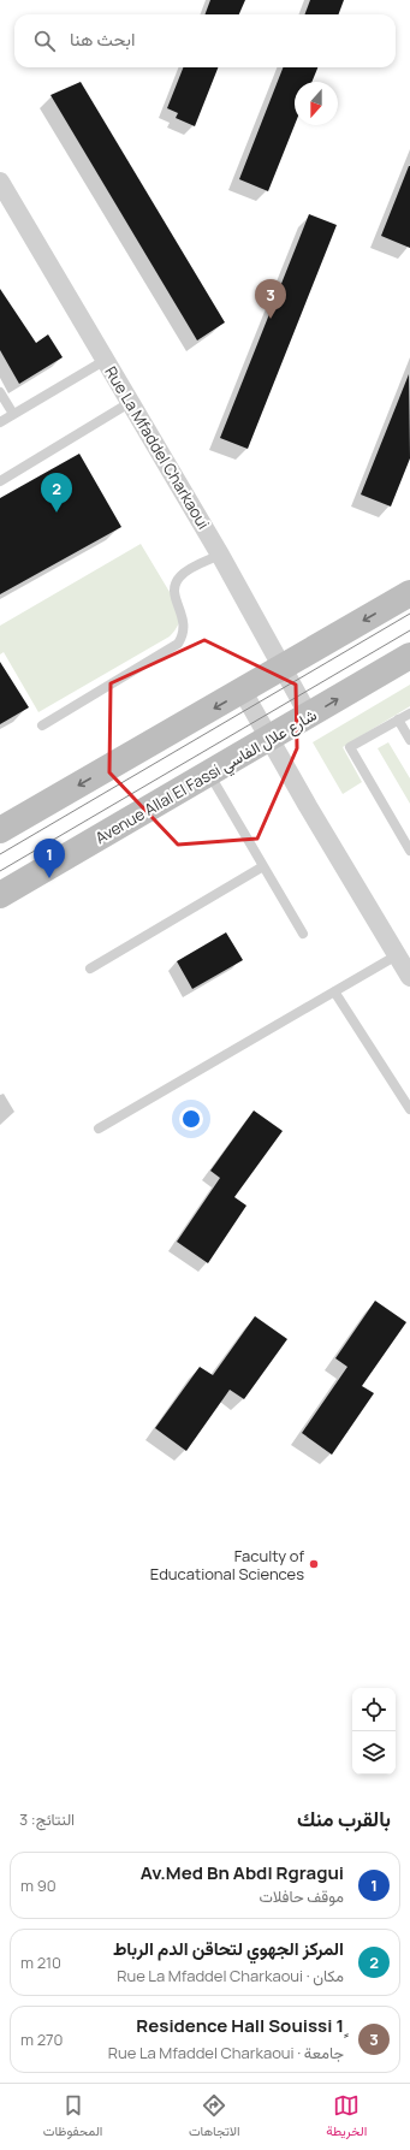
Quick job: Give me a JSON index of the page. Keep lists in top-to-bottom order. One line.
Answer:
{"streets":{"street":["Rue La Mfaddel Charkaoui","Avenue Allal El Fassi شارع علال الفاسي"]},"crossings":[["Rue La Mfaddel Charkaoui","Avenue Allal El Fassi شارع علال الفاسي"]],"places":["Faculty of Educational Sciences"],"north":"bottom","page":{"search":"ابحث هنا","pins":["3","2","1"],"heading":["بالقرب منك","النتائج: 3"],"list":[{"mark":"1","name":"Av.Med Bn Abdl Rgragui","note":"موقف حافلات","value":"90 m"},{"mark":"2","name":"المركز الجهوي لتحاقن الدم الرباط","note":"مكان · Rue La Mfaddel Charkaoui","value":"210 m"},{"mark":"3","name":"ٍResidence Hall Souissi 1","note":"جامعة · Rue La Mfaddel Charkaoui","value":"270 m"}],"nav":["الخريطة","الاتجاهات","المحفوظات"]}}
